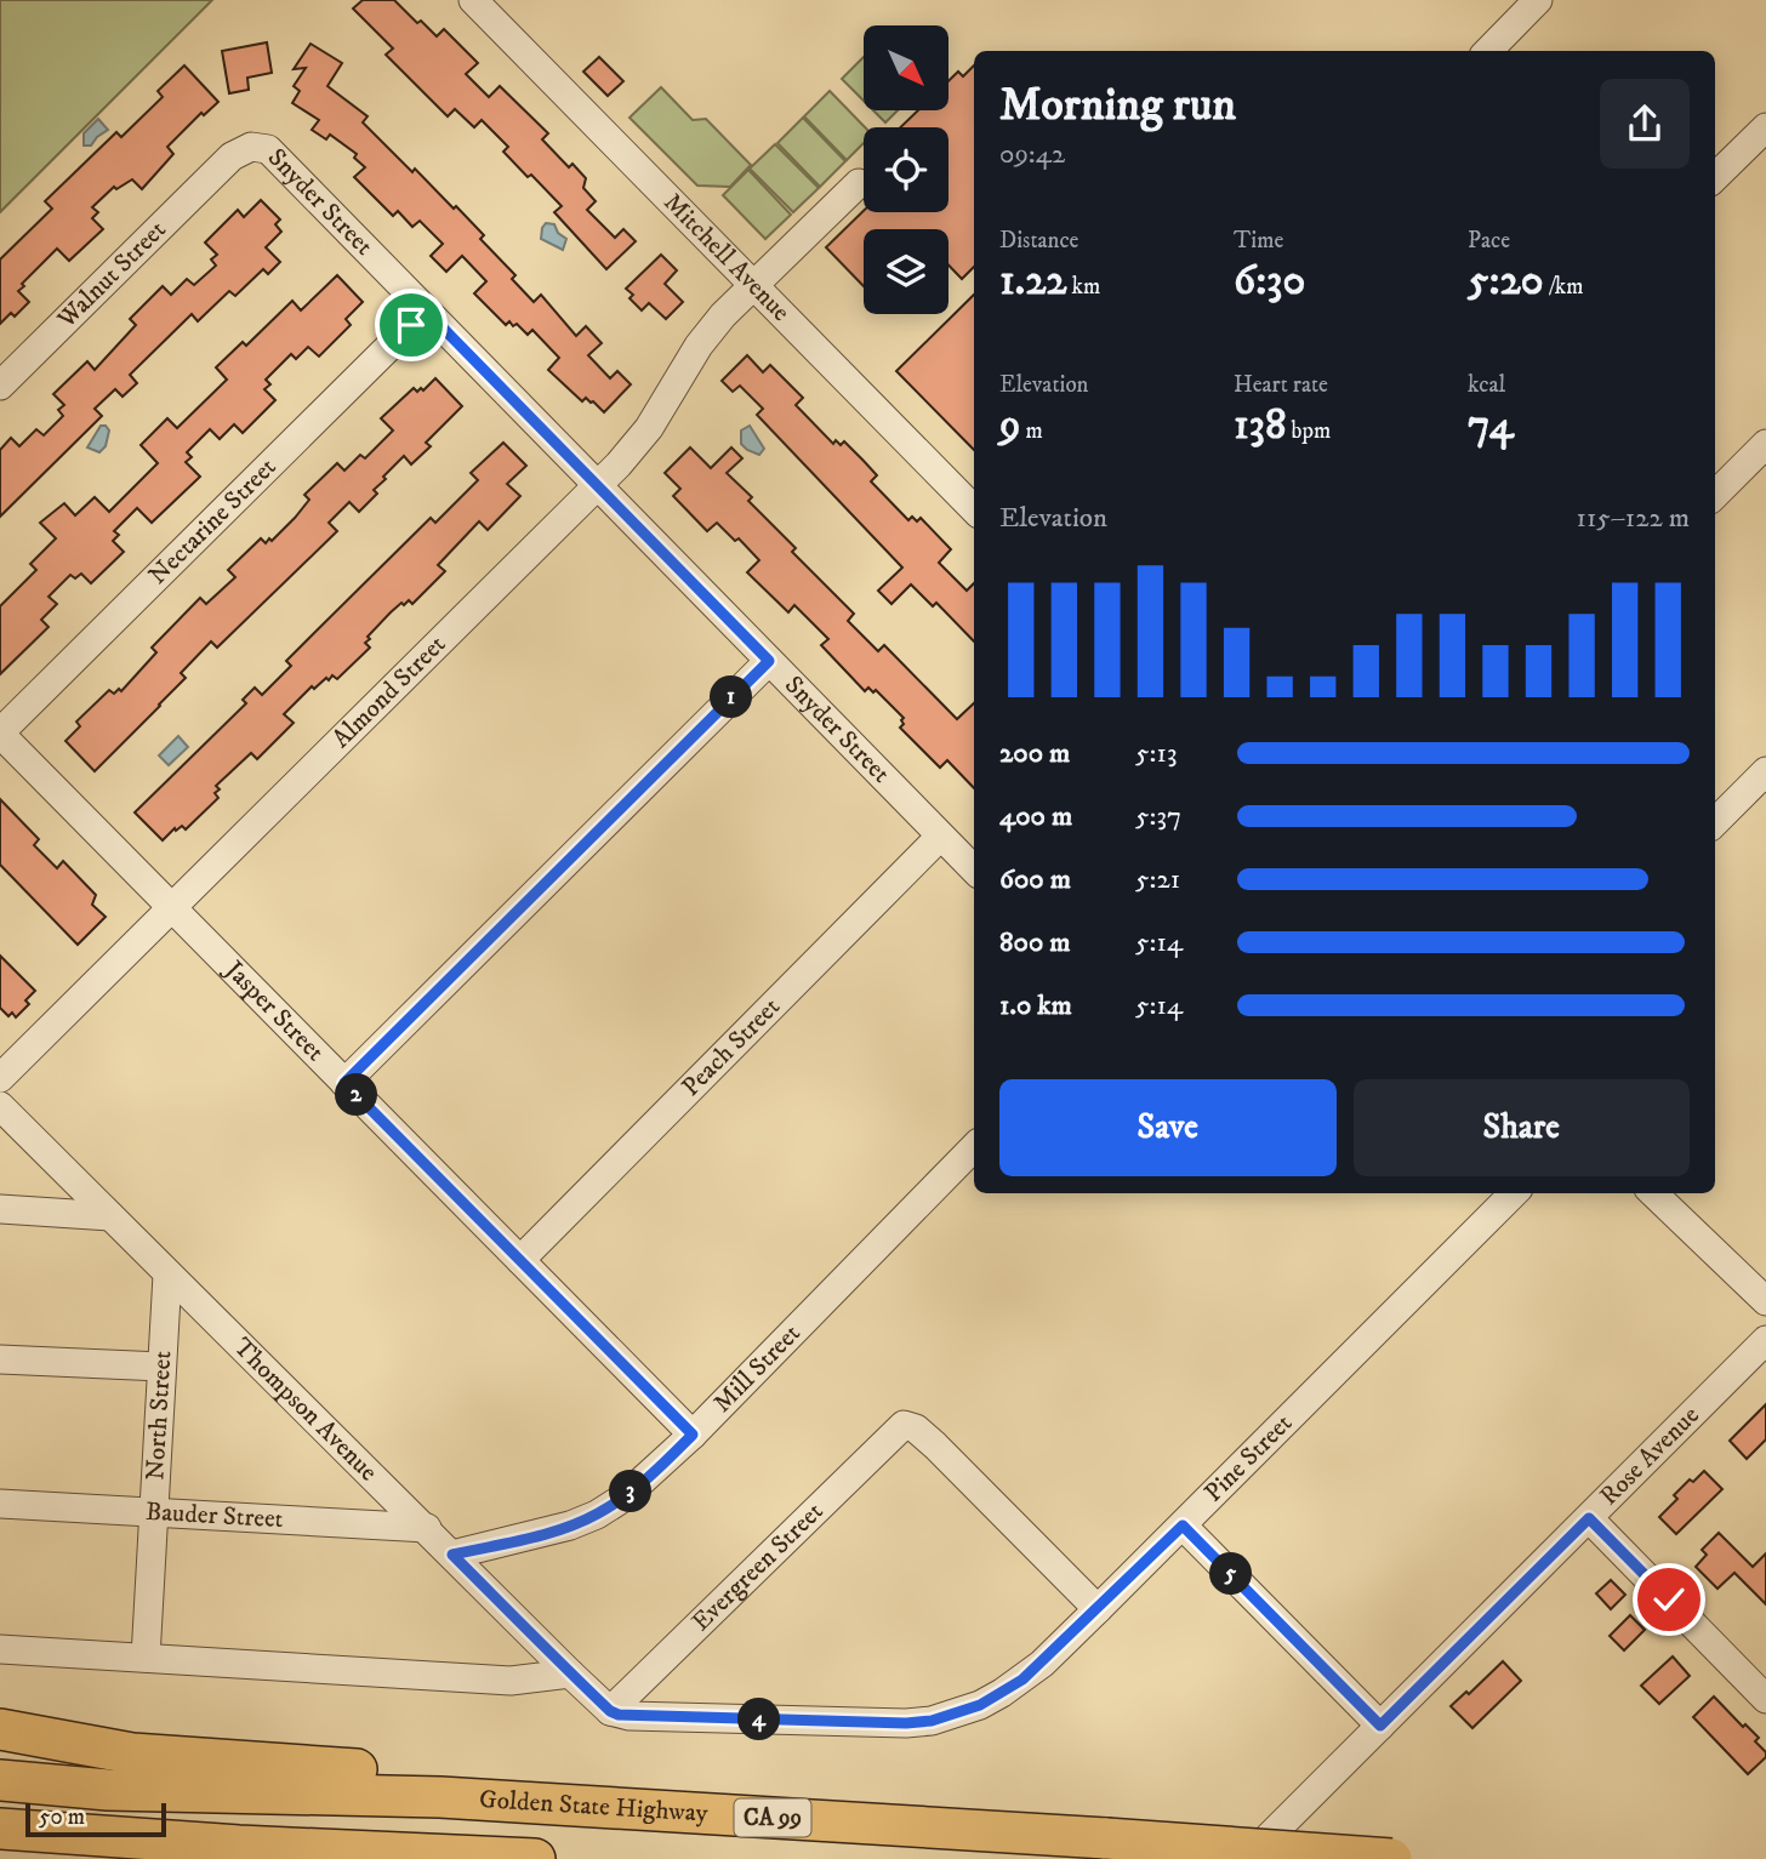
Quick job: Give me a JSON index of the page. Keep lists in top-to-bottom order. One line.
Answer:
{"streets":{"highway":["Golden State Highway","CA 99"],"street":["Snyder Street","Mitchell Avenue","Walnut Street","Nectarine Street","Almond Street","Jasper Street","Peach Street","Mill Street","Thompson Avenue","North Street","Rose Avenue","Pine Street","Bauder Street","Evergreen Street"]},"crossings":[["Snyder Street","Walnut Street"],["Snyder Street","Nectarine Street"],["Snyder Street","Almond Street"],["Snyder Street","Peach Street"],["Mitchell Avenue","Almond Street"],["Nectarine Street","Jasper Street"],["Almond Street","Jasper Street"],["Jasper Street","Peach Street"],["Jasper Street","Mill Street"],["Mill Street","Thompson Avenue"],["Thompson Avenue","North Street"],["Thompson Avenue","Pine Street"],["Thompson Avenue","Bauder Street"],["Thompson Avenue","Evergreen Street"],["North Street","Bauder Street"],["Pine Street","Evergreen Street"]],"scale_bar":"50 m","north":"bottom right","page":{"heading":["Morning run","09:42"],"stats":[["Distance","1.22 km"],["Time","6:30"],["Pace","5:20 /km"],["Elevation","9 m"],["Heart rate","138 bpm"],["kcal","74"]],"chart":["Elevation","115–122 m"],"pins":["1","2","3","5","4"],"list":[{"name":"200 m","note":"5:13"},{"name":"400 m","note":"5:37"},{"name":"600 m","note":"5:21"},{"name":"800 m","note":"5:14"},{"name":"1.0 km","note":"5:14"}],"buttons":["Save","Share"],"scale":"50 m"}}
